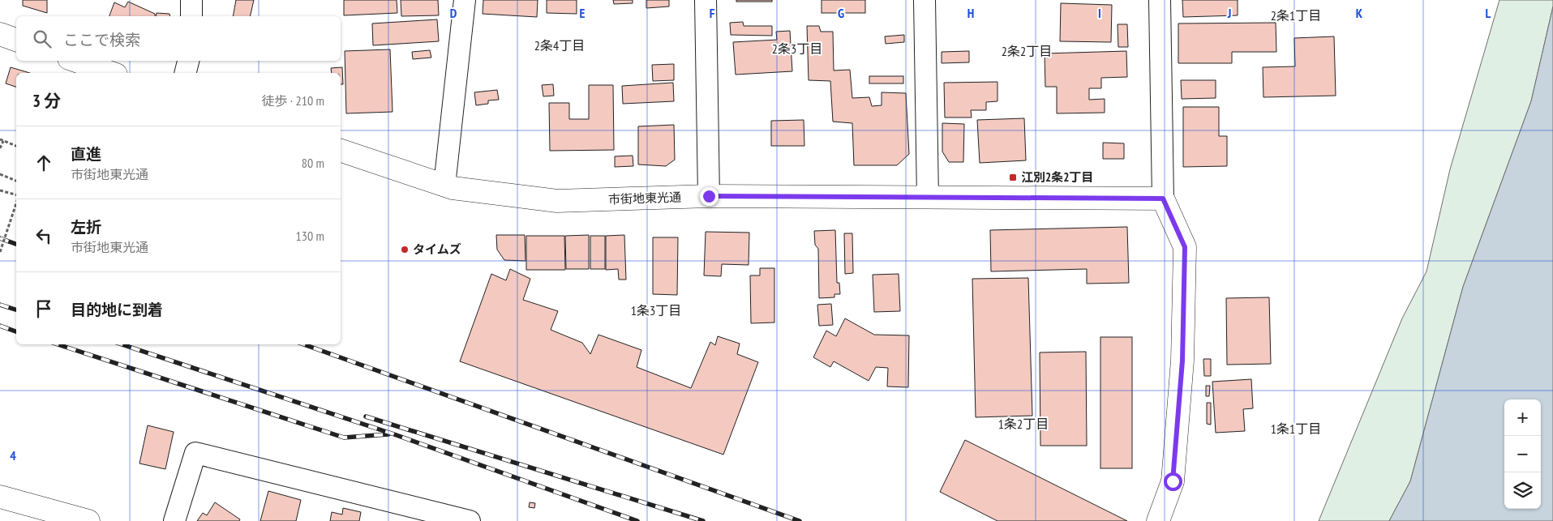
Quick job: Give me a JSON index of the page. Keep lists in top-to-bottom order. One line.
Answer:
{"streets":{"street":["市街地東光通"]},"districts":["2条1丁目","2条4丁目","2条3丁目","2条2丁目","1条3丁目","1条2丁目","1条1丁目"],"places":{"transit":["江別2条2丁目"],"other":["タイムズ"]},"page":{"search":"ここで検索","heading":["3 分","徒歩 · 210 m"],"list":[["直進","市街地東光通","80 m"],["左折","市街地東光通","130 m"],"目的地に到着"],"map_buttons":["+","−"]},"grid":{"columns":["D","E","F","G","H","I","J","K","L"],"rows":["4"]}}
